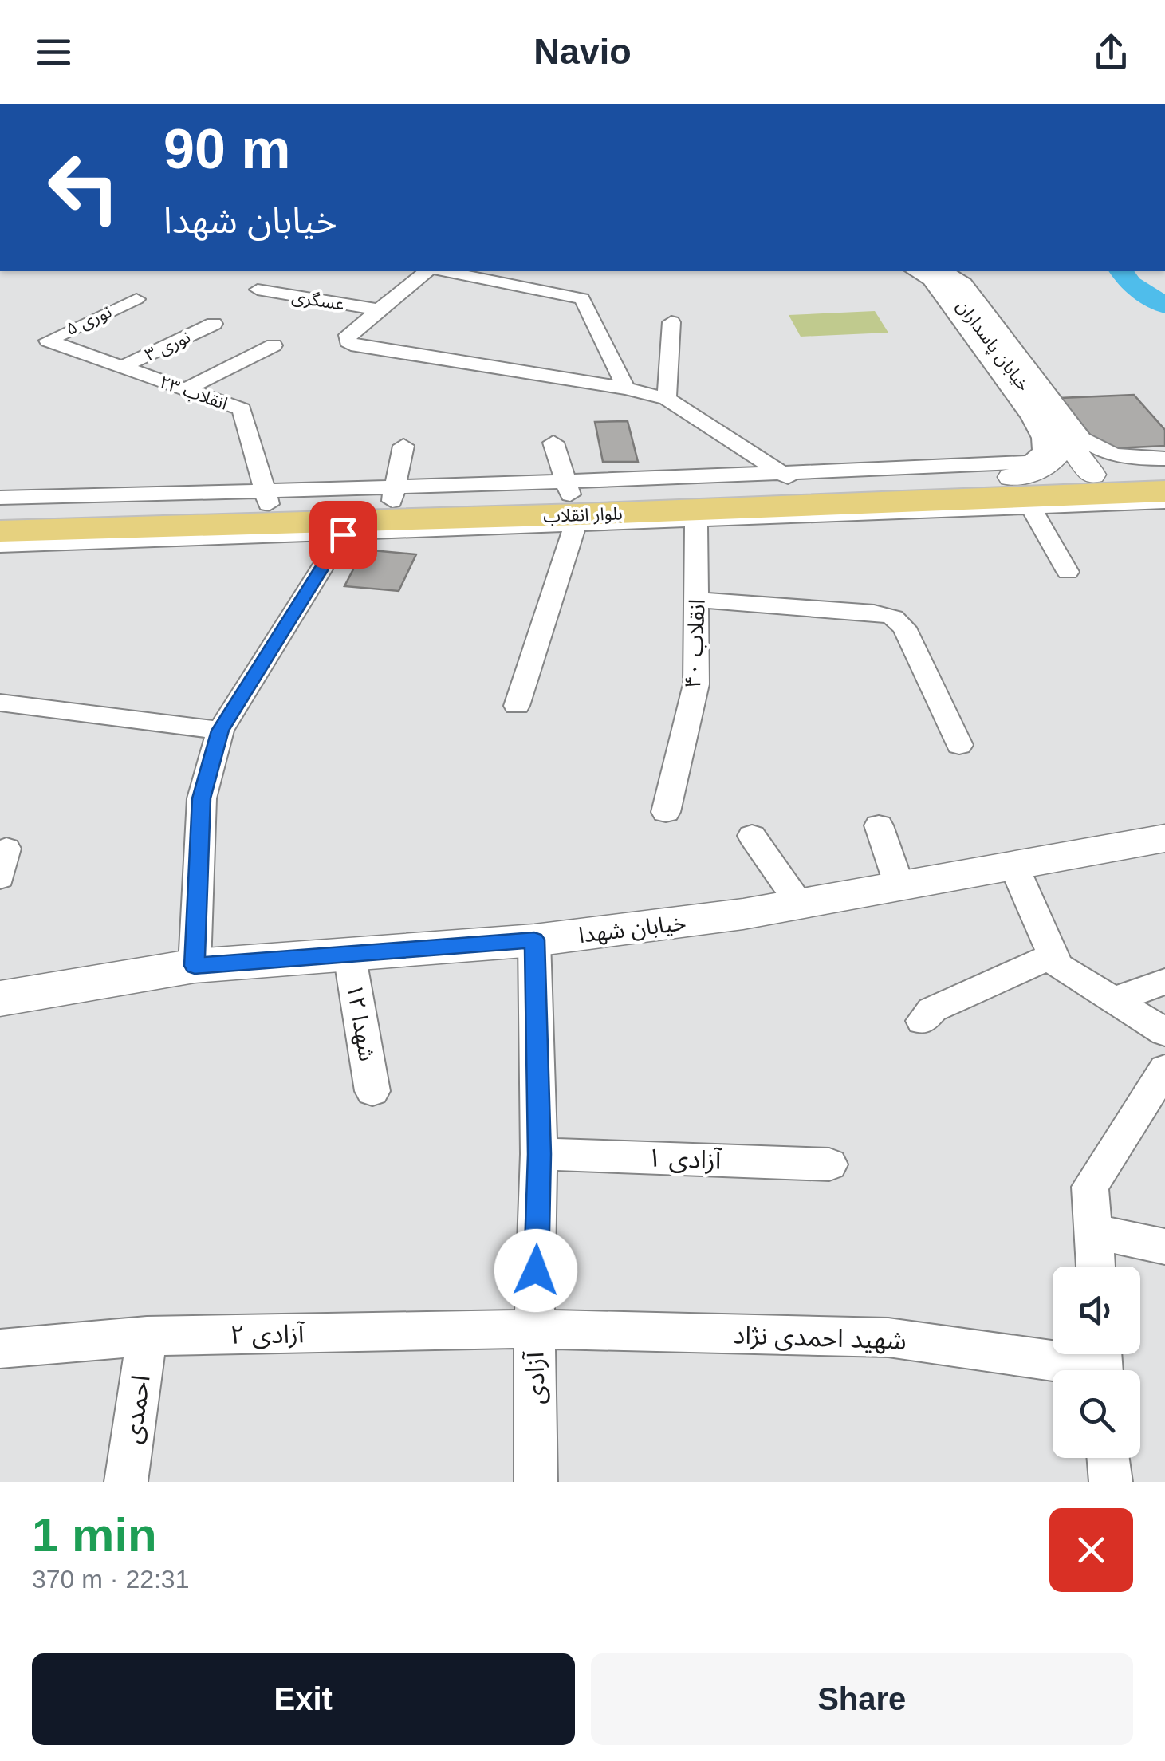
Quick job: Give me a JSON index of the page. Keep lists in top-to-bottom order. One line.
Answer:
{"streets":{"main road":["خیابان پاسداران","بلوار انقلاب","خیابان شهدا"],"street":["عسگری","نوری ۵","نوری ۳","انقلاب ۲۳","انقلاب ۴۰","شهدا ۱۲","آزادی ۱","آزادی ۲","شهید احمدی نژاد","آزادی","احمدی"]},"crossings":[["نوری ۵","انقلاب ۲۳"],["نوری ۳","انقلاب ۲۳"],["خیابان پاسداران","بلوار انقلاب"],["انقلاب ۲۳","بلوار انقلاب"],["خیابان شهدا","شهدا ۱۲"],["خیابان شهدا","آزادی"],["آزادی ۱","آزادی"],["آزادی ۲","شهید احمدی نژاد"],["آزادی ۲","آزادی"],["آزادی ۲","احمدی"],["شهید احمدی نژاد","آزادی"]],"page":{"header":"Navio","turn":["90 m","خیابان شهدا"],"heading":["1 min","370 m · 22:31"],"buttons":["Exit","Share"]}}
